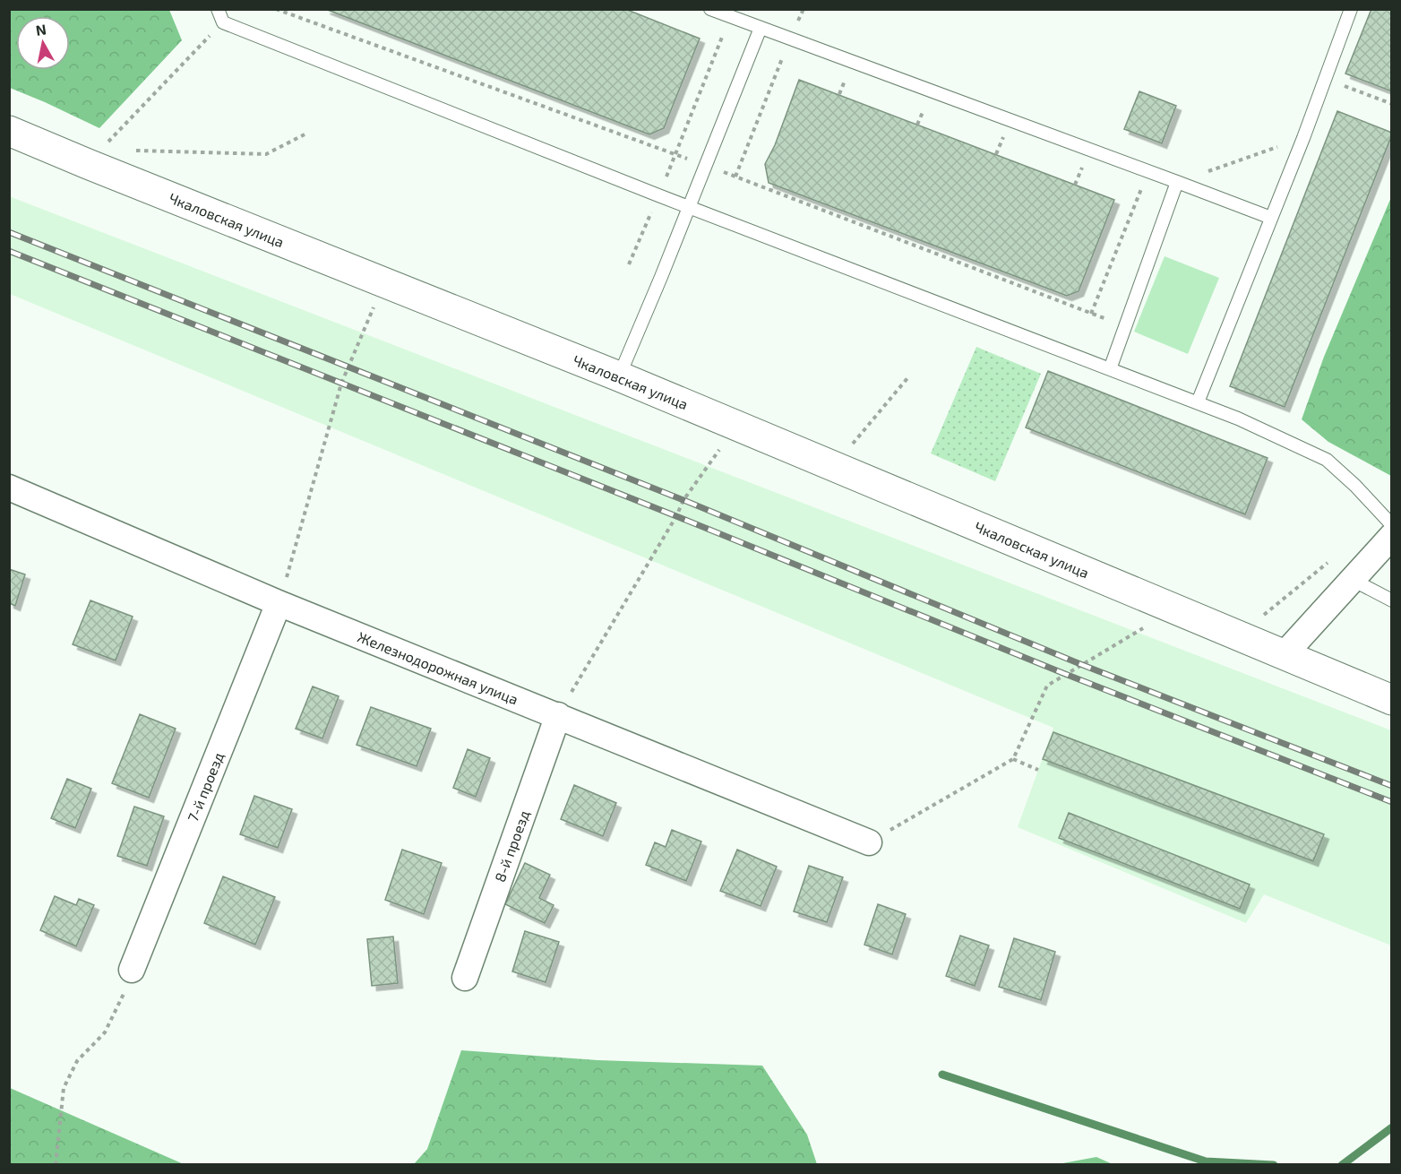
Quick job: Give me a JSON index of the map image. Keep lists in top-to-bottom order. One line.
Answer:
{"streets":{"street":["Чкаловская улица","Железнодорожная улица","7-й проезд","8-й проезд"]},"crossings":[["Железнодорожная улица","7-й проезд"],["Железнодорожная улица","8-й проезд"]],"north":"top"}
